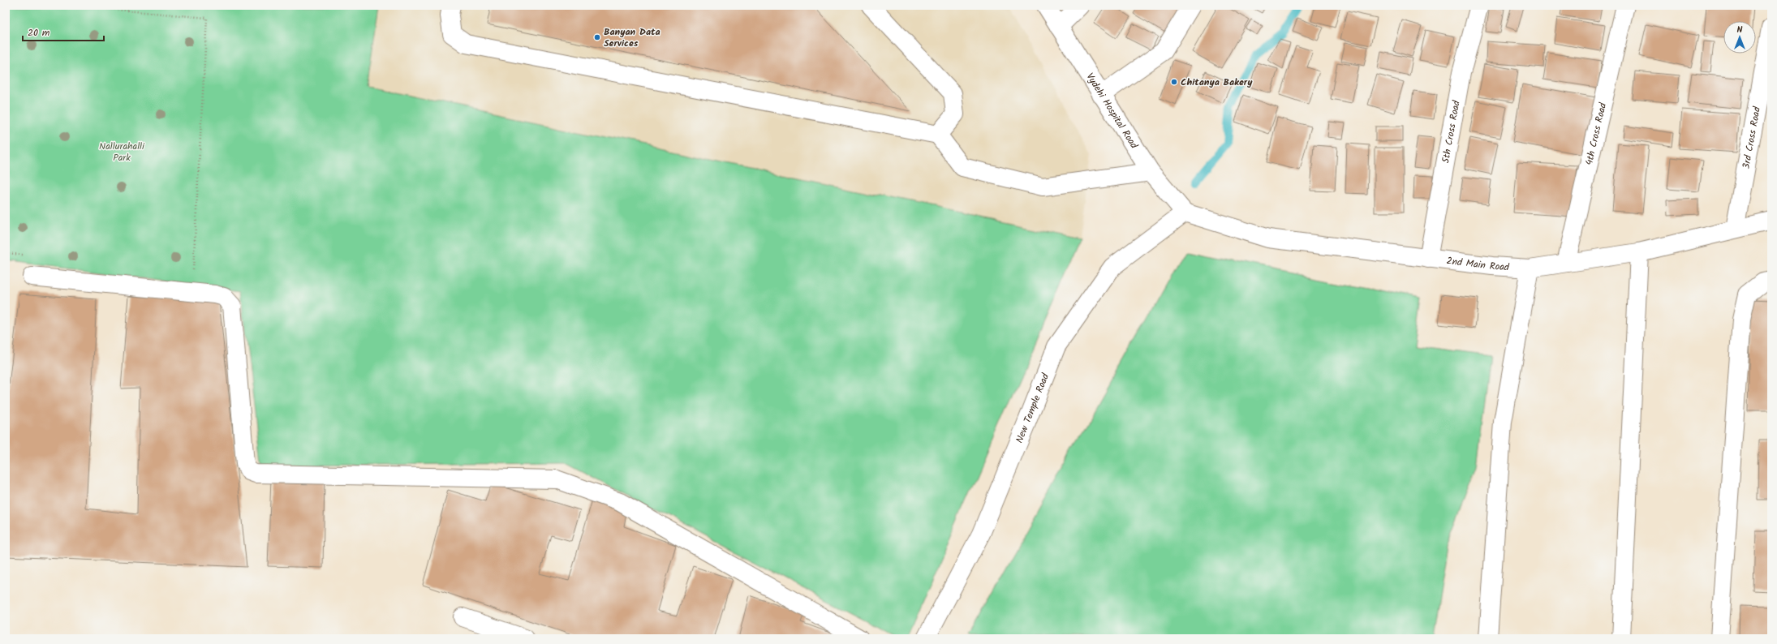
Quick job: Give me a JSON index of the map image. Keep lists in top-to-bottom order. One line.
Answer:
{"streets":{"street":["Vydehi Hospital Road","5th Cross Road","4th Cross Road","3rd Cross Road","2nd Main Road","New Temple Road"]},"crossings":[["Vydehi Hospital Road","2nd Main Road"],["Vydehi Hospital Road","New Temple Road"],["5th Cross Road","2nd Main Road"],["4th Cross Road","2nd Main Road"],["3rd Cross Road","2nd Main Road"],["2nd Main Road","New Temple Road"]],"parks":["Nallurahalli Park"],"places":["Banyan Data Services","Chitanya Bakery"],"scale_bar":"20 m","north":"top"}
